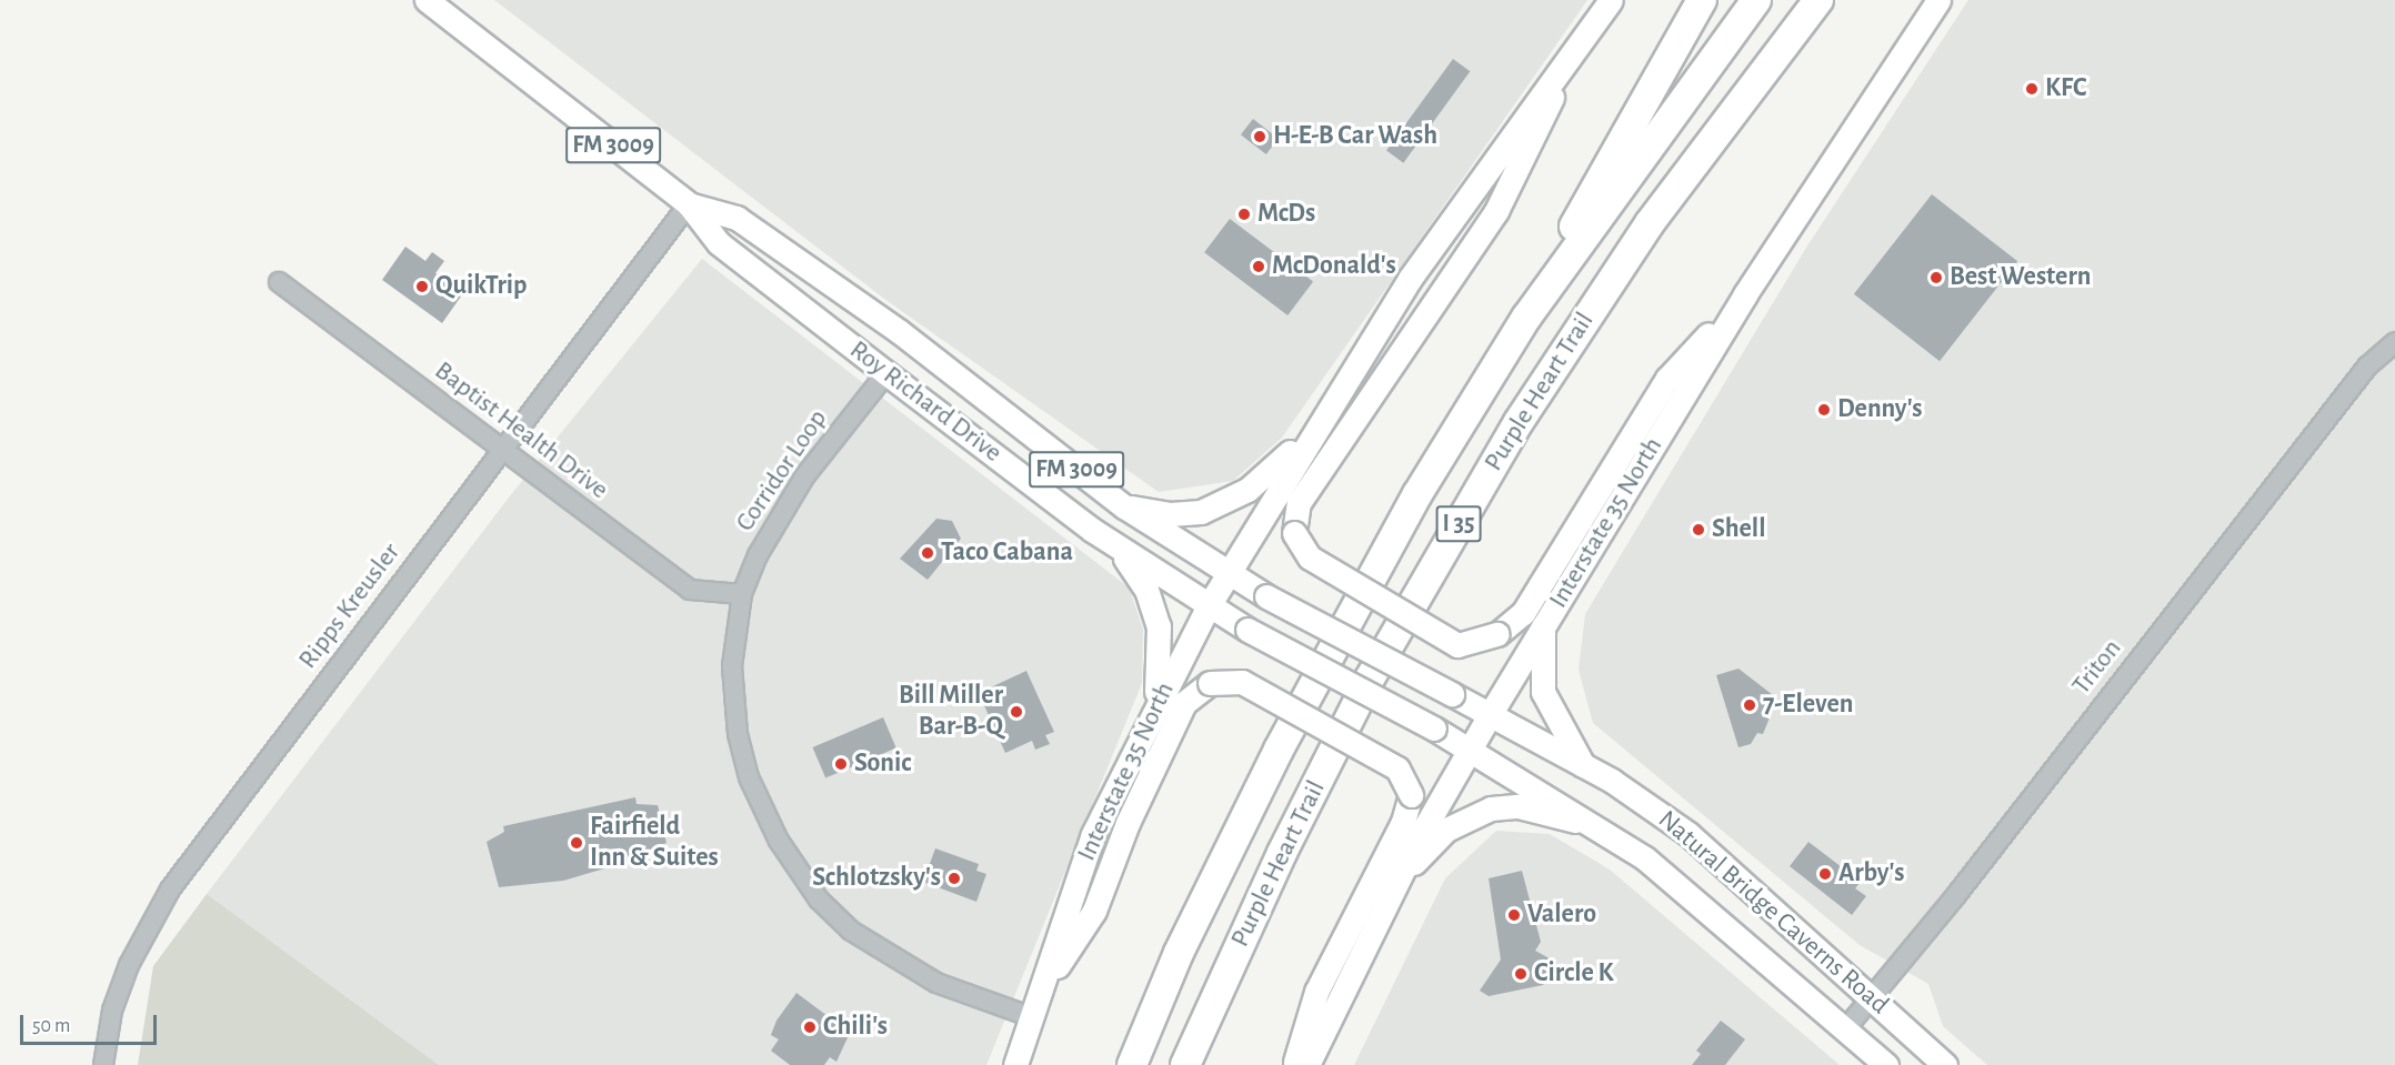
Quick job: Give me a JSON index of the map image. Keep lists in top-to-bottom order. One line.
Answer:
{"streets":{"highway":["Purple Heart Trail","I 35"],"main road":["FM 3009","Roy Richard Drive","Interstate 35 North","Natural Bridge Caverns Road"],"street":["Baptist Health Drive","Corridor Loop","Ripps Kreusler","Triton"]},"crossings":[["FM 3009","Roy Richard Drive"],["FM 3009","Interstate 35 North"],["FM 3009","Natural Bridge Caverns Road"],["Roy Richard Drive","Corridor Loop"],["Roy Richard Drive","Interstate 35 North"],["Roy Richard Drive","Ripps Kreusler"],["Roy Richard Drive","Natural Bridge Caverns Road"],["Baptist Health Drive","Corridor Loop"],["Baptist Health Drive","Ripps Kreusler"],["Corridor Loop","Interstate 35 North"],["Interstate 35 North","Natural Bridge Caverns Road"],["Triton","Natural Bridge Caverns Road"]],"places":["KFC","H-E-B Car Wash","McDs","McDonald's","Best Western","QuikTrip","Denny's","Shell","Taco Cabana","7-Eleven","Bill Miller Bar-B-Q","Sonic","Fairfield Inn & Suites","Arby's","Schlotzsky's","Valero","Circle K","Chili's"],"scale_bar":"50 m"}
